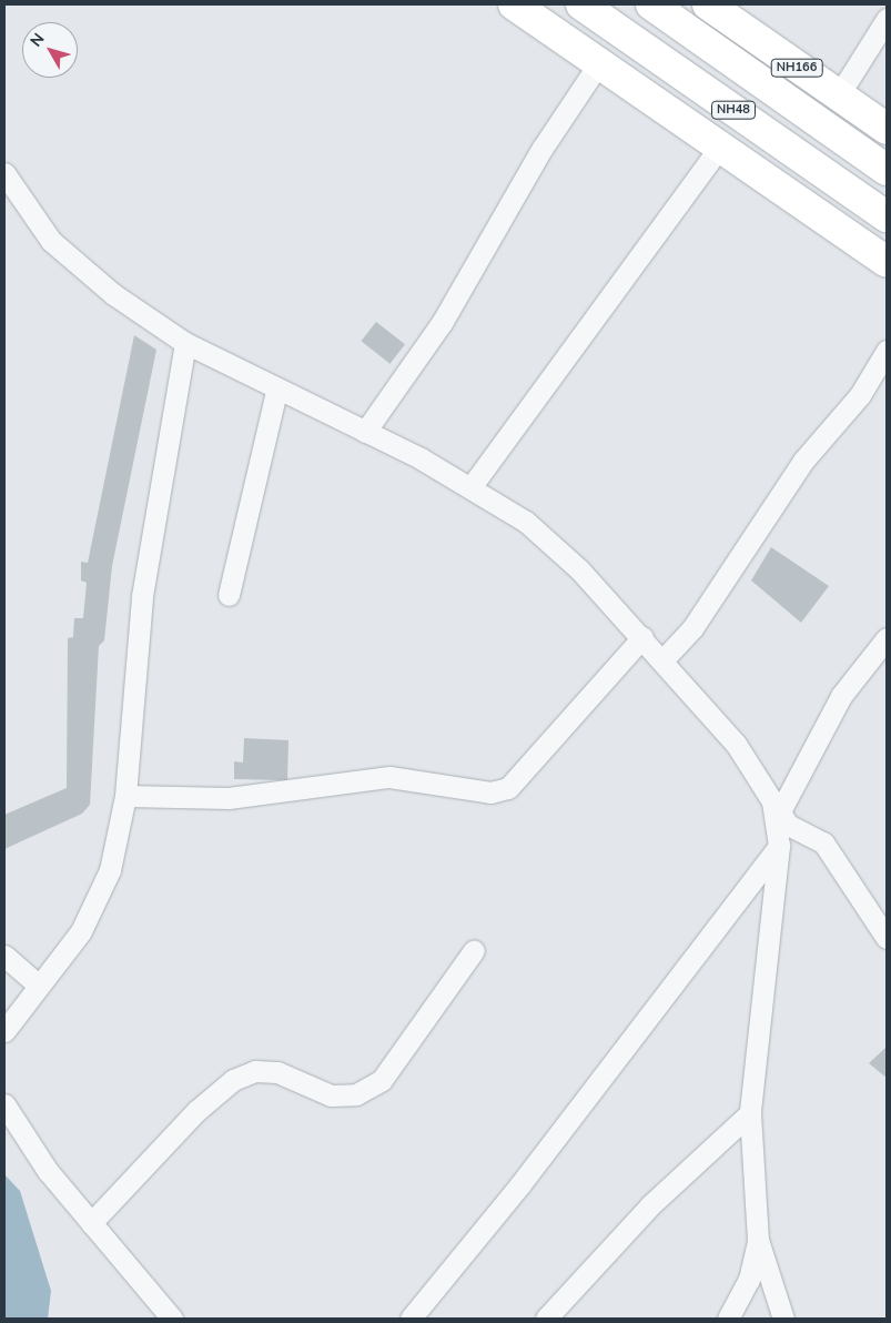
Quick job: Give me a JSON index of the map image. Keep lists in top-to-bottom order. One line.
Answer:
{"streets":{"highway":["NH166","NH48"]},"north":"top left"}
